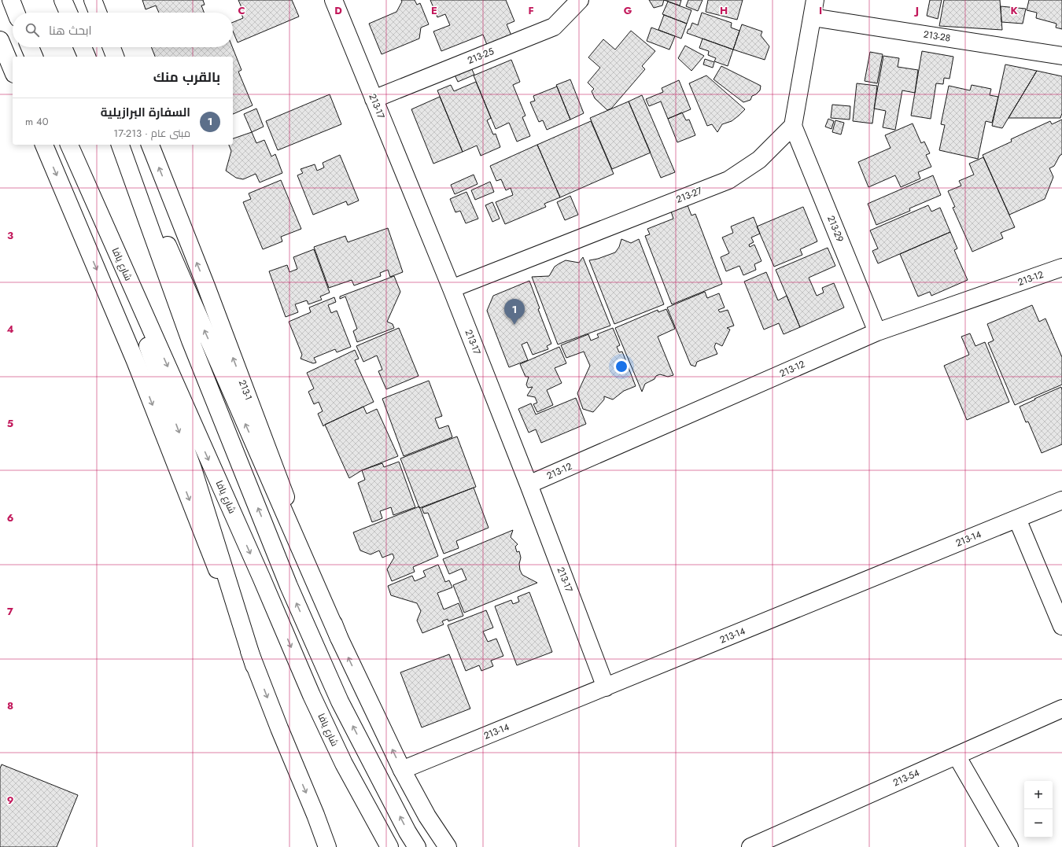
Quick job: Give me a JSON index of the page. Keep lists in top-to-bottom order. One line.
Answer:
{"streets":{"main road":["213-28","213-25","213-17","213-27","213-29","شارع يافا","213-12","213-1","213-14","213-54"]},"crossings":[["213-25","213-17"],["213-17","213-27"],["213-17","213-12"],["213-17","213-14"],["213-27","213-29"],["213-29","213-12"]],"page":{"search":"ابحث هنا","heading":"بالقرب منك","list":[{"mark":"1","name":"السفارة البرازيلية","note":"مبنى عام · 213-17","value":"40 m"}],"pins":"1","map_buttons":["+","−"]},"grid":{"columns":["C","D","E","F","G","H","I","J","K"],"rows":["3","4","5","6","7","8","9"]}}
